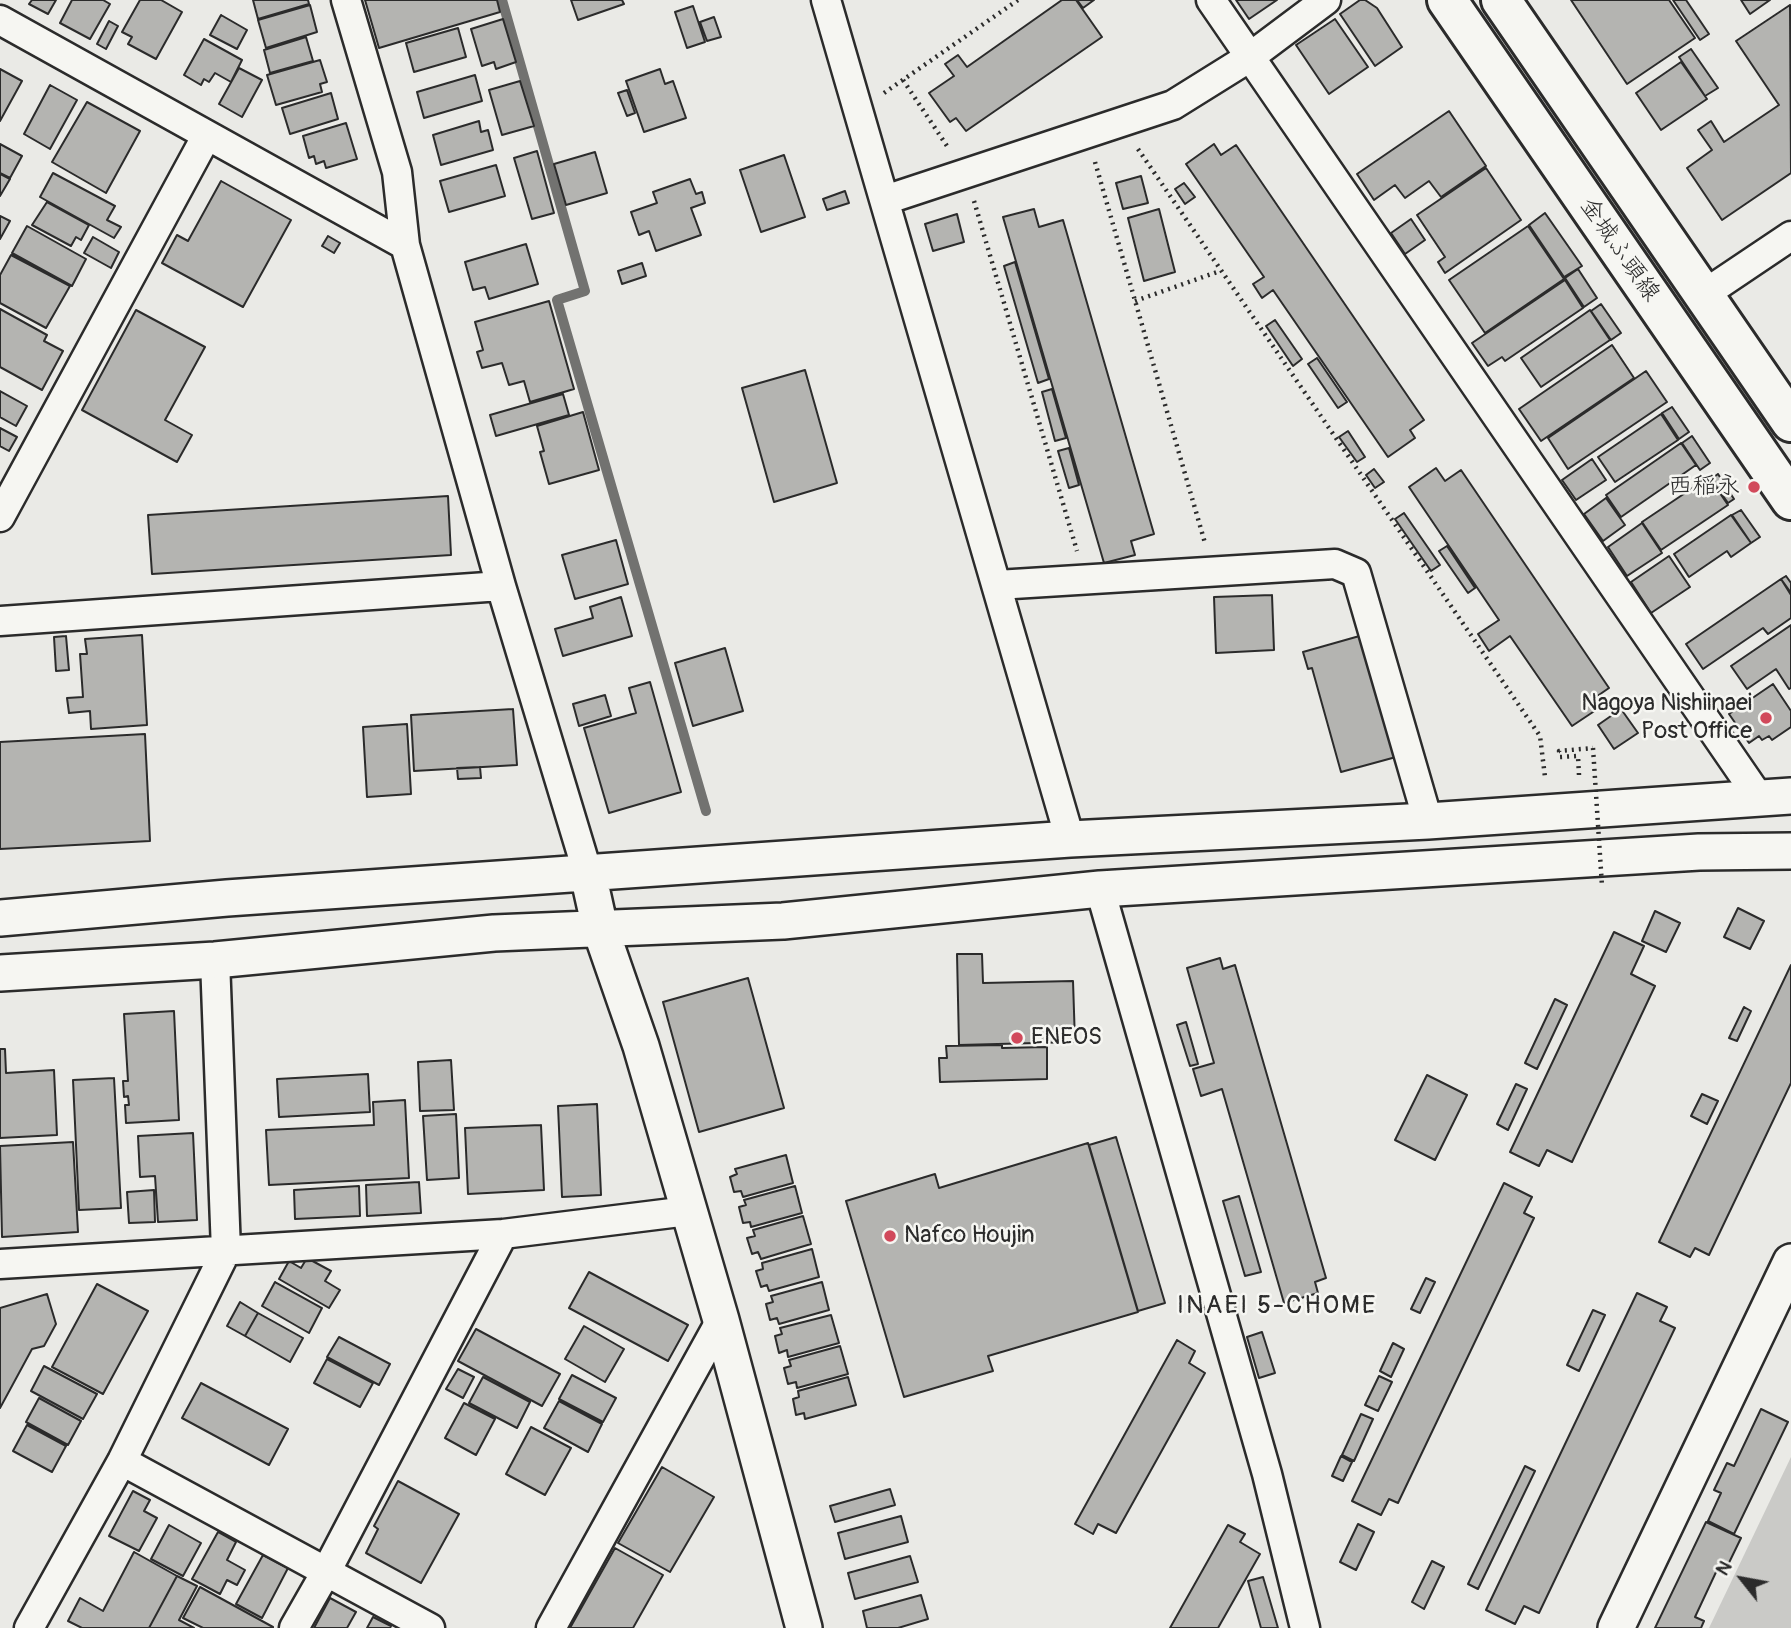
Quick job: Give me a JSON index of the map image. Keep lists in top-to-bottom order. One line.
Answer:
{"streets":{"main road":["金城ふ頭線"]},"districts":["INAEI 5-CHOME"],"places":["西稲永","Nagoya Nishiinaei Post Office","ENEOS","Nafco Houjin"],"north":"top left"}
